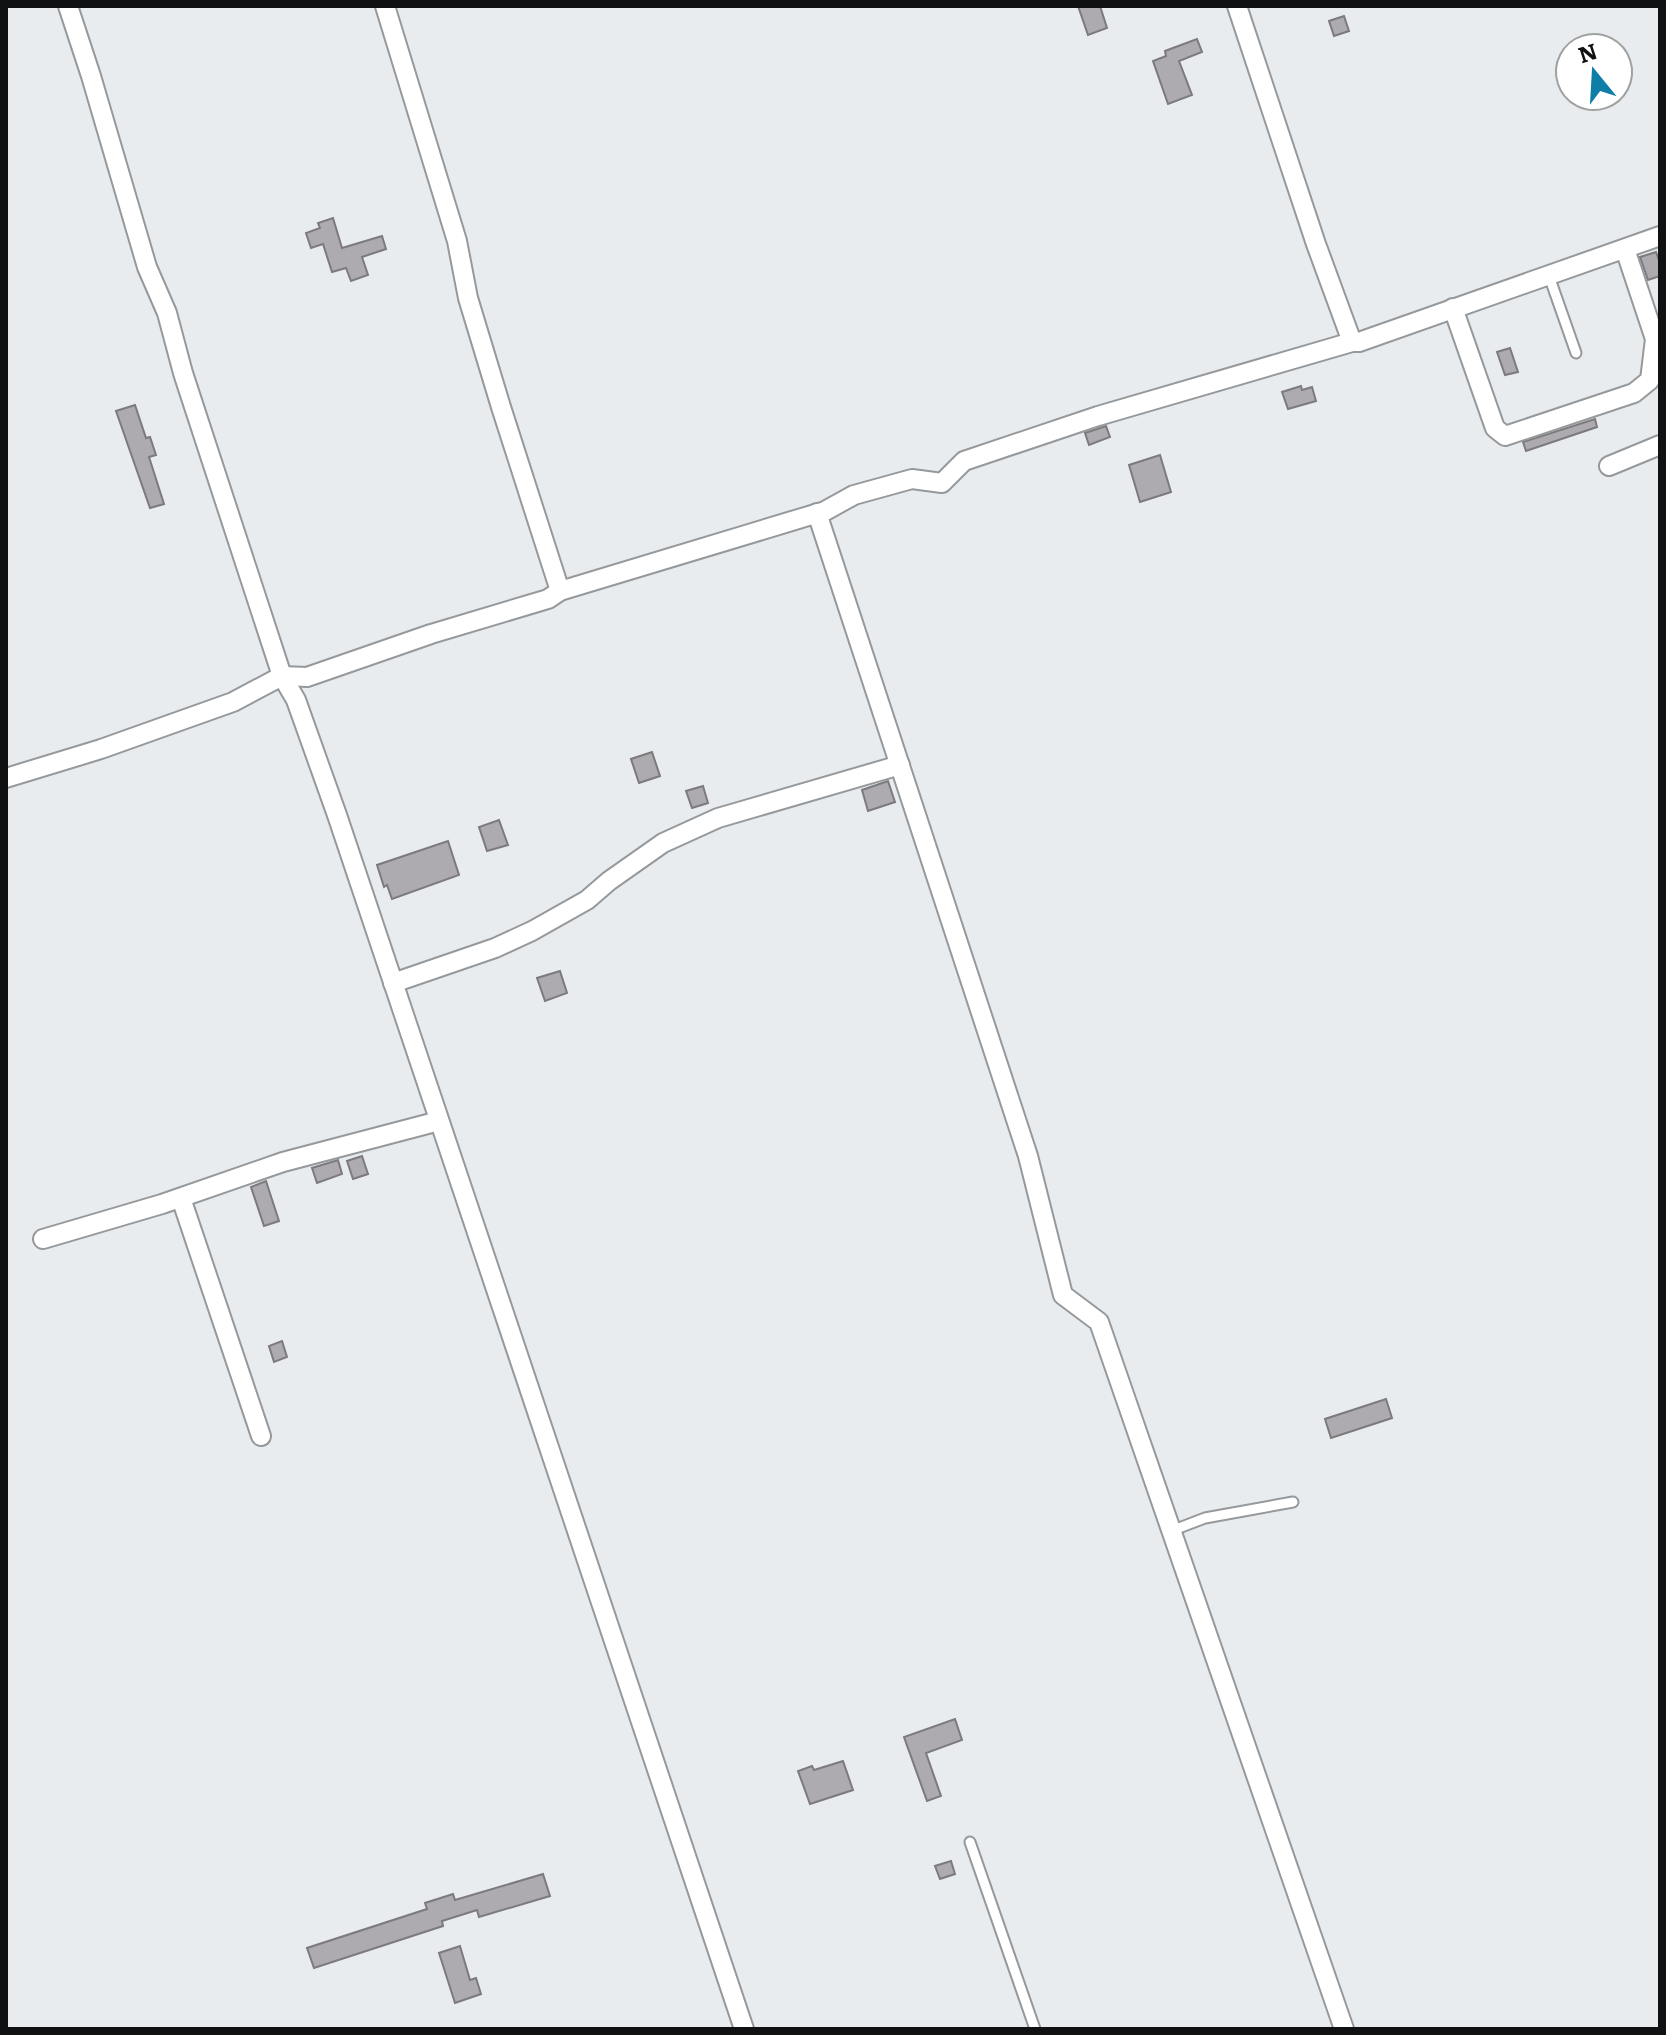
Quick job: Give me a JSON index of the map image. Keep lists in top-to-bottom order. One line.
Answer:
{"north":"top"}
